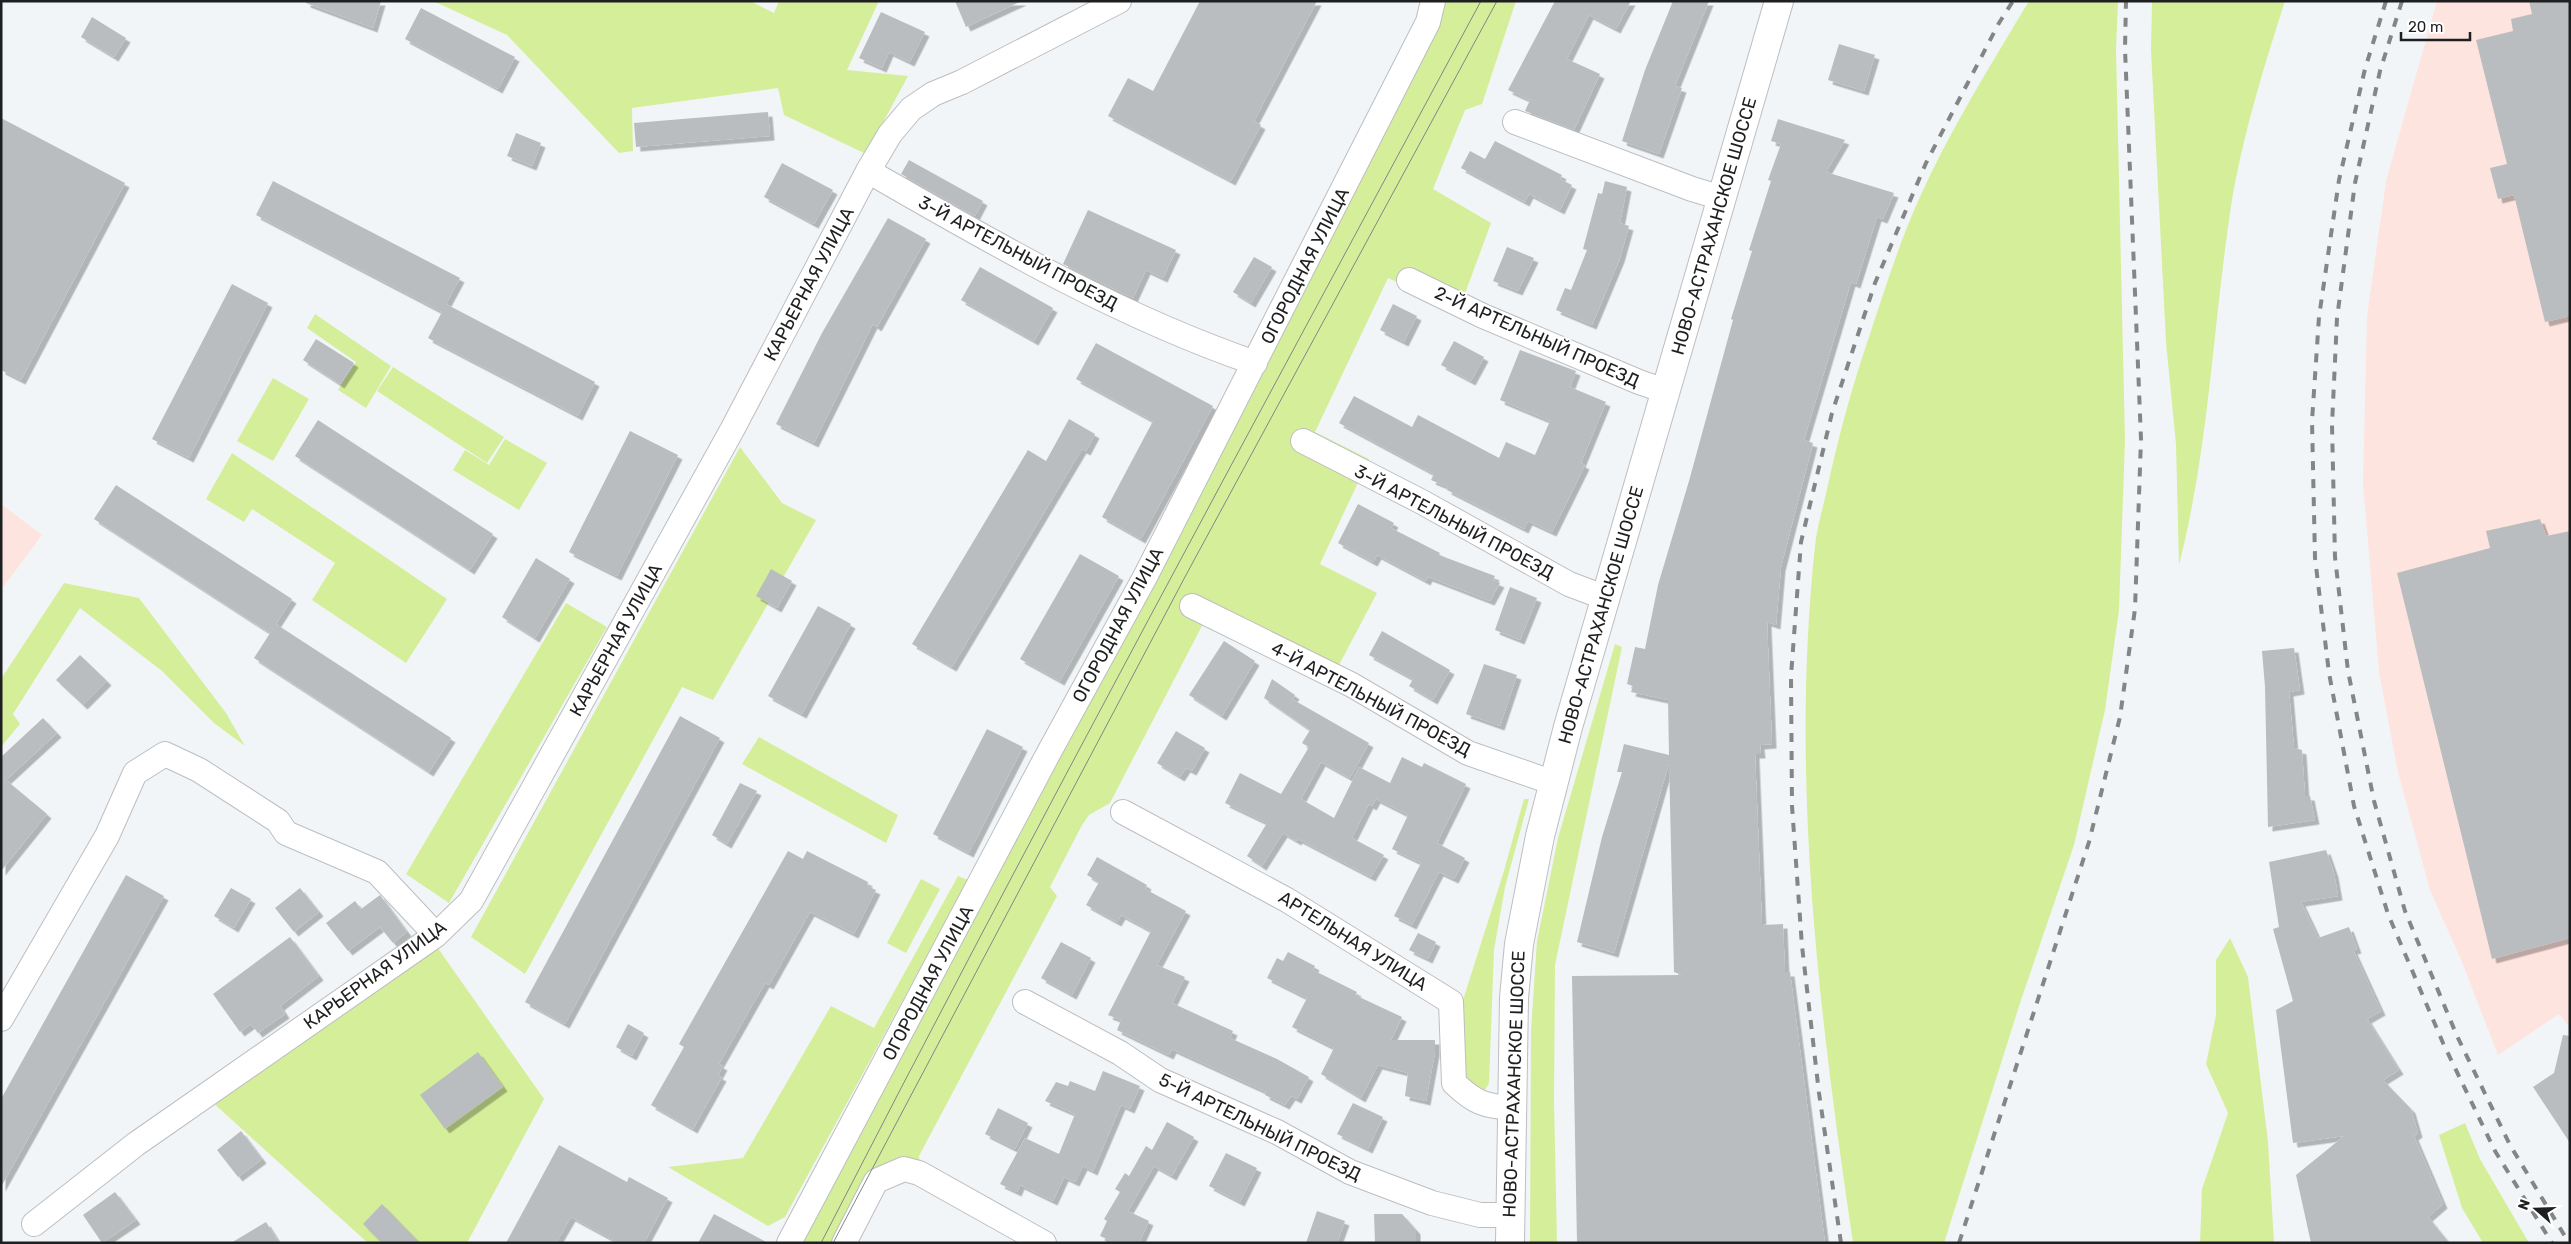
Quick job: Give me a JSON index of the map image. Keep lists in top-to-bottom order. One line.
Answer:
{"streets":{"main road":["НОВО-АСТРАХАНСКОЕ ШОССЕ"],"street":["3-Й АРТЕЛЬНЫЙ ПРОЕЗД","ОГОРОДНАЯ УЛИЦА","КАРЬЕРНАЯ УЛИЦА","2-Й АРТЕЛЬНЫЙ ПРОЕЗД","4-Й АРТЕЛЬНЫЙ ПРОЕЗД","АРТЕЛЬНАЯ УЛИЦА","5-Й АРТЕЛЬНЫЙ ПРОЕЗД"]},"crossings":[["НОВО-АСТРАХАНСКОЕ ШОССЕ","3-Й АРТЕЛЬНЫЙ ПРОЕЗД"],["НОВО-АСТРАХАНСКОЕ ШОССЕ","2-Й АРТЕЛЬНЫЙ ПРОЕЗД"],["НОВО-АСТРАХАНСКОЕ ШОССЕ","4-Й АРТЕЛЬНЫЙ ПРОЕЗД"],["НОВО-АСТРАХАНСКОЕ ШОССЕ","АРТЕЛЬНАЯ УЛИЦА"],["НОВО-АСТРАХАНСКОЕ ШОССЕ","5-Й АРТЕЛЬНЫЙ ПРОЕЗД"],["3-Й АРТЕЛЬНЫЙ ПРОЕЗД","ОГОРОДНАЯ УЛИЦА"],["3-Й АРТЕЛЬНЫЙ ПРОЕЗД","КАРЬЕРНАЯ УЛИЦА"]],"scale_bar":"20 m","north":"left"}
